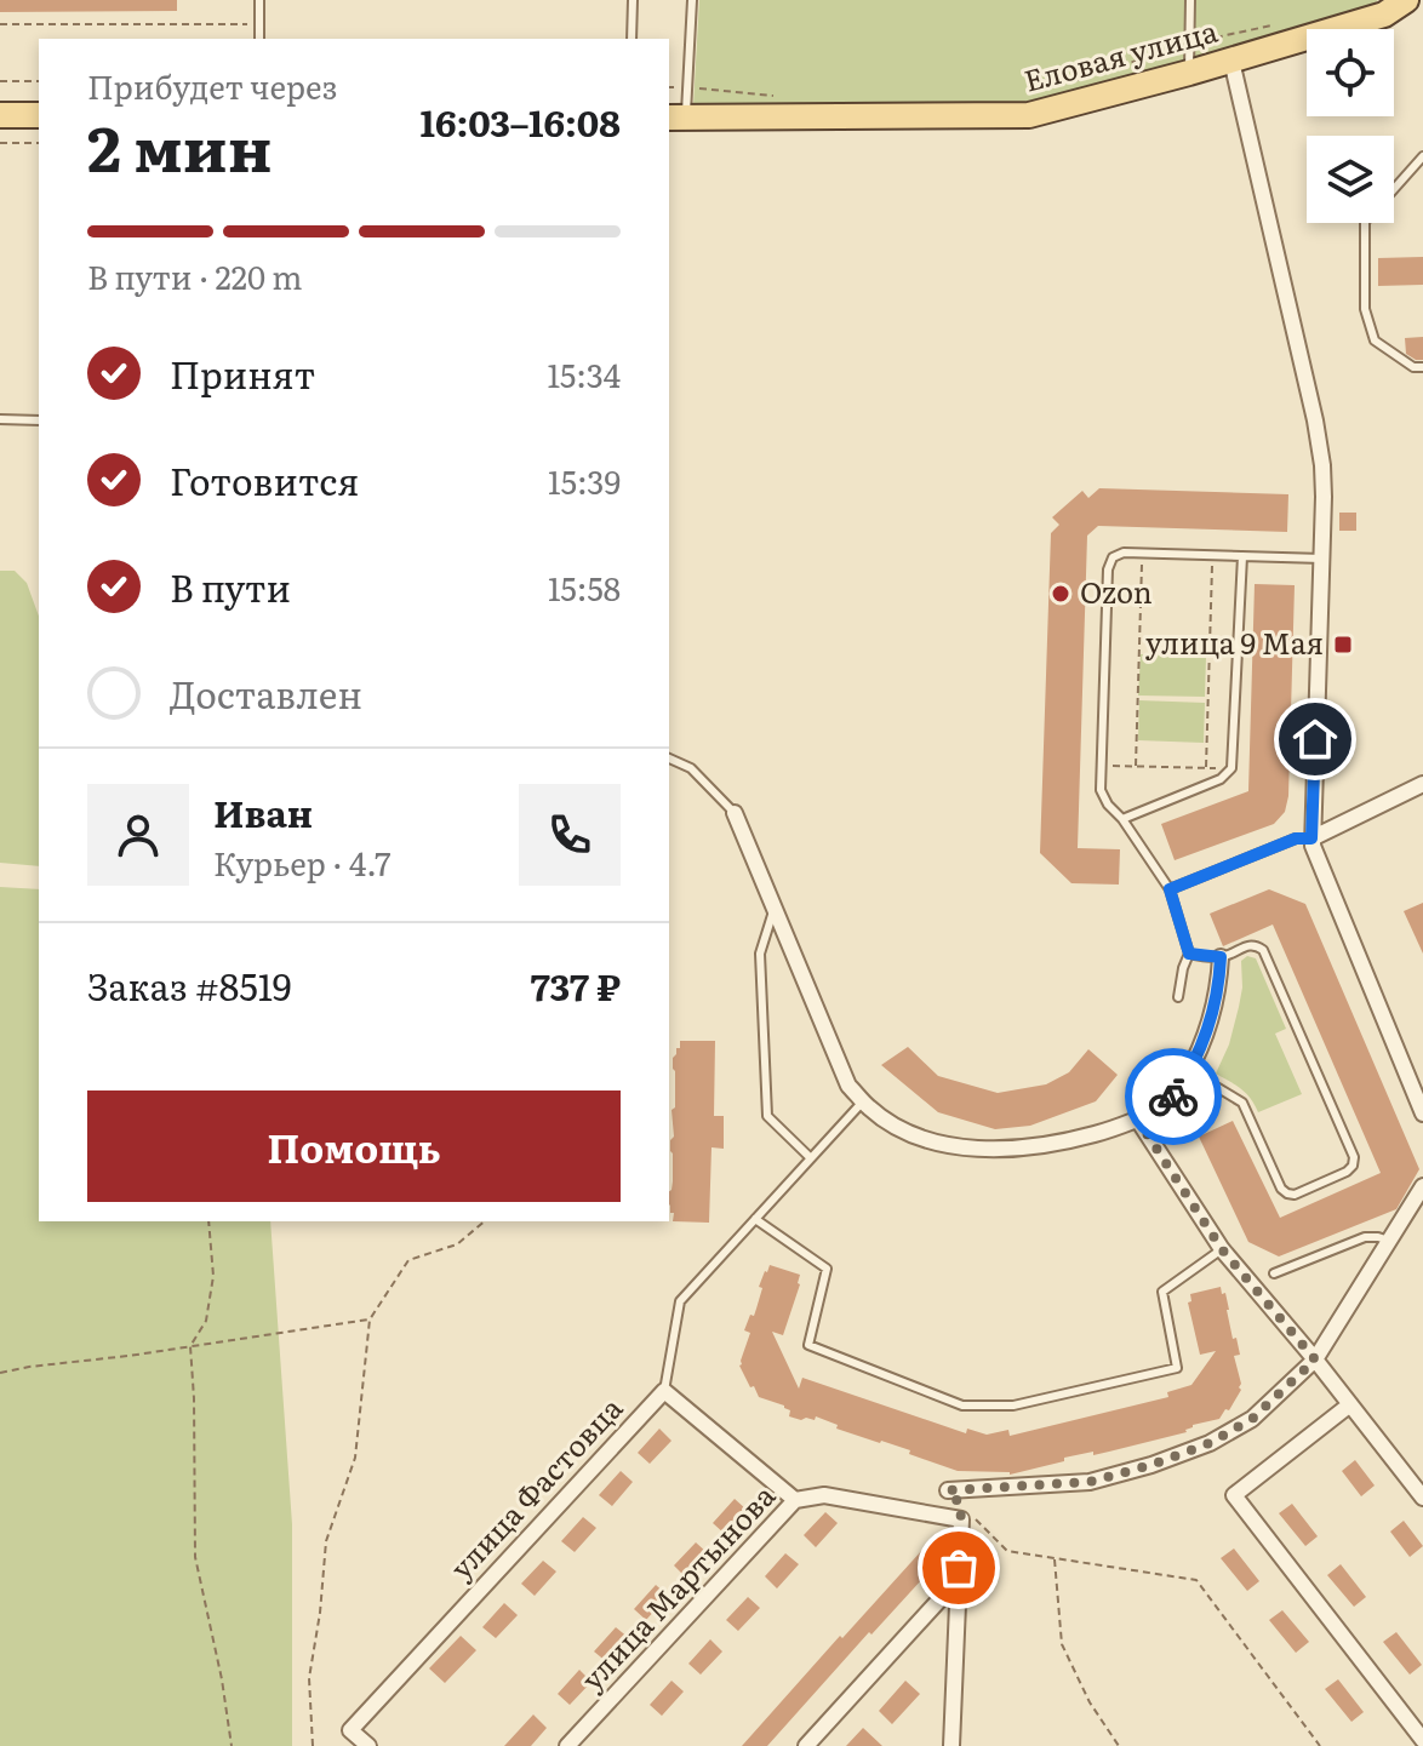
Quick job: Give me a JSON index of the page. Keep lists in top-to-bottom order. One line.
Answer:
{"streets":{"main road":["Еловая улица"],"street":["улица Фастовца","улица Мартынова"]},"crossings":[["улица Фастовца","улица Мартынова"]],"places":{"other":["Ozon"],"transit":["улица 9 Мая"]},"page":{"heading":["2 мин","Прибудет через","16:03–16:08"],"panel":["Иван","Курьер · 4.7","Заказ #8519","737 ₽"],"bar":"В пути · 220 m","list":[["Принят","15:34"],["Готовится","15:39"],["В пути","15:58"],"Доставлен"],"buttons":"Помощь"}}
